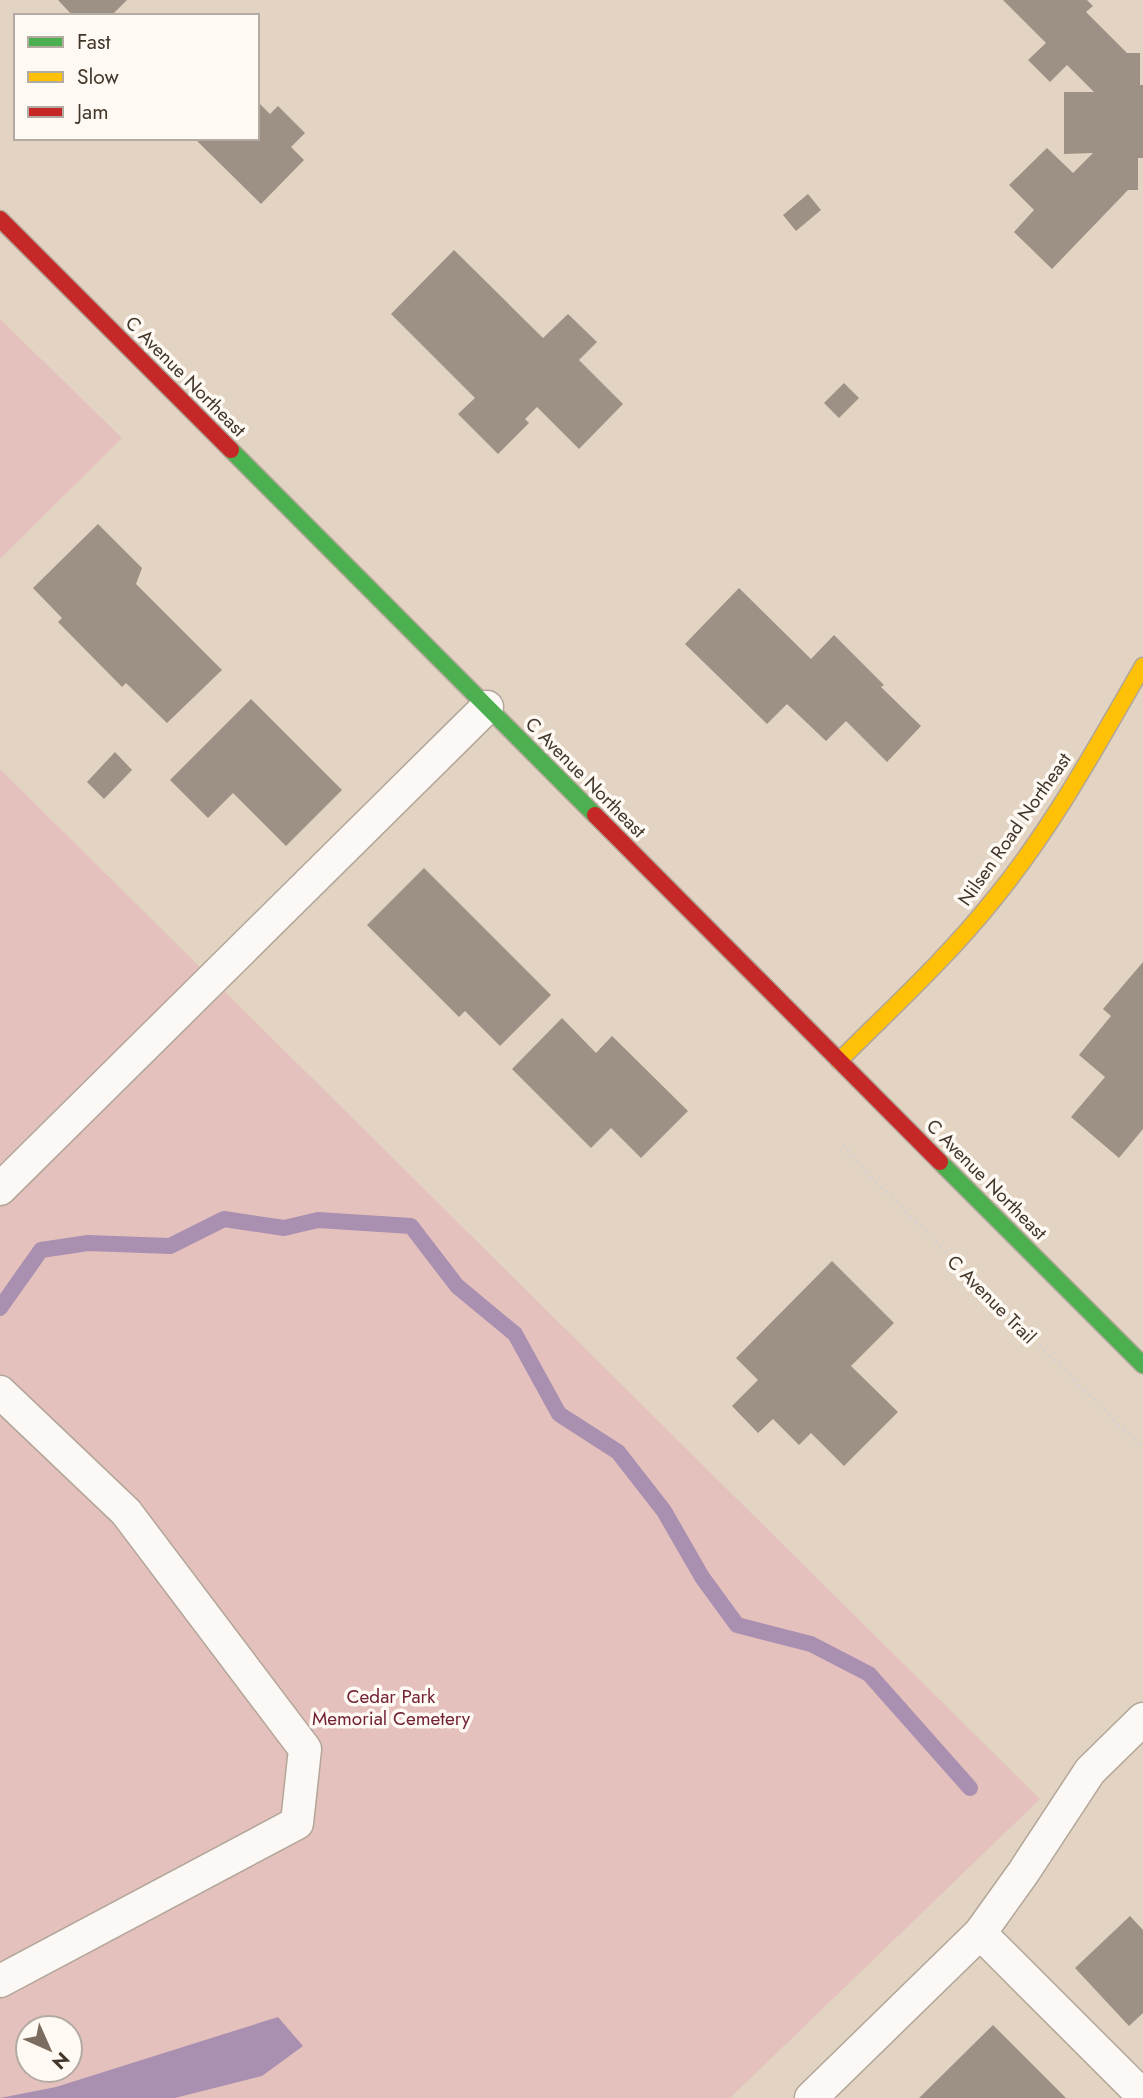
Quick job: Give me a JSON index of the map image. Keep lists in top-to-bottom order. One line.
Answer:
{"streets":{"street":["C Avenue Northeast","Nilsen Road Northeast"],"path":["C Avenue Trail"]},"crossings":[["C Avenue Northeast","Nilsen Road Northeast"]],"parks":["Cedar Park Memorial Cemetery"],"legend":["Fast","Slow","Jam"],"north":"bottom right"}
